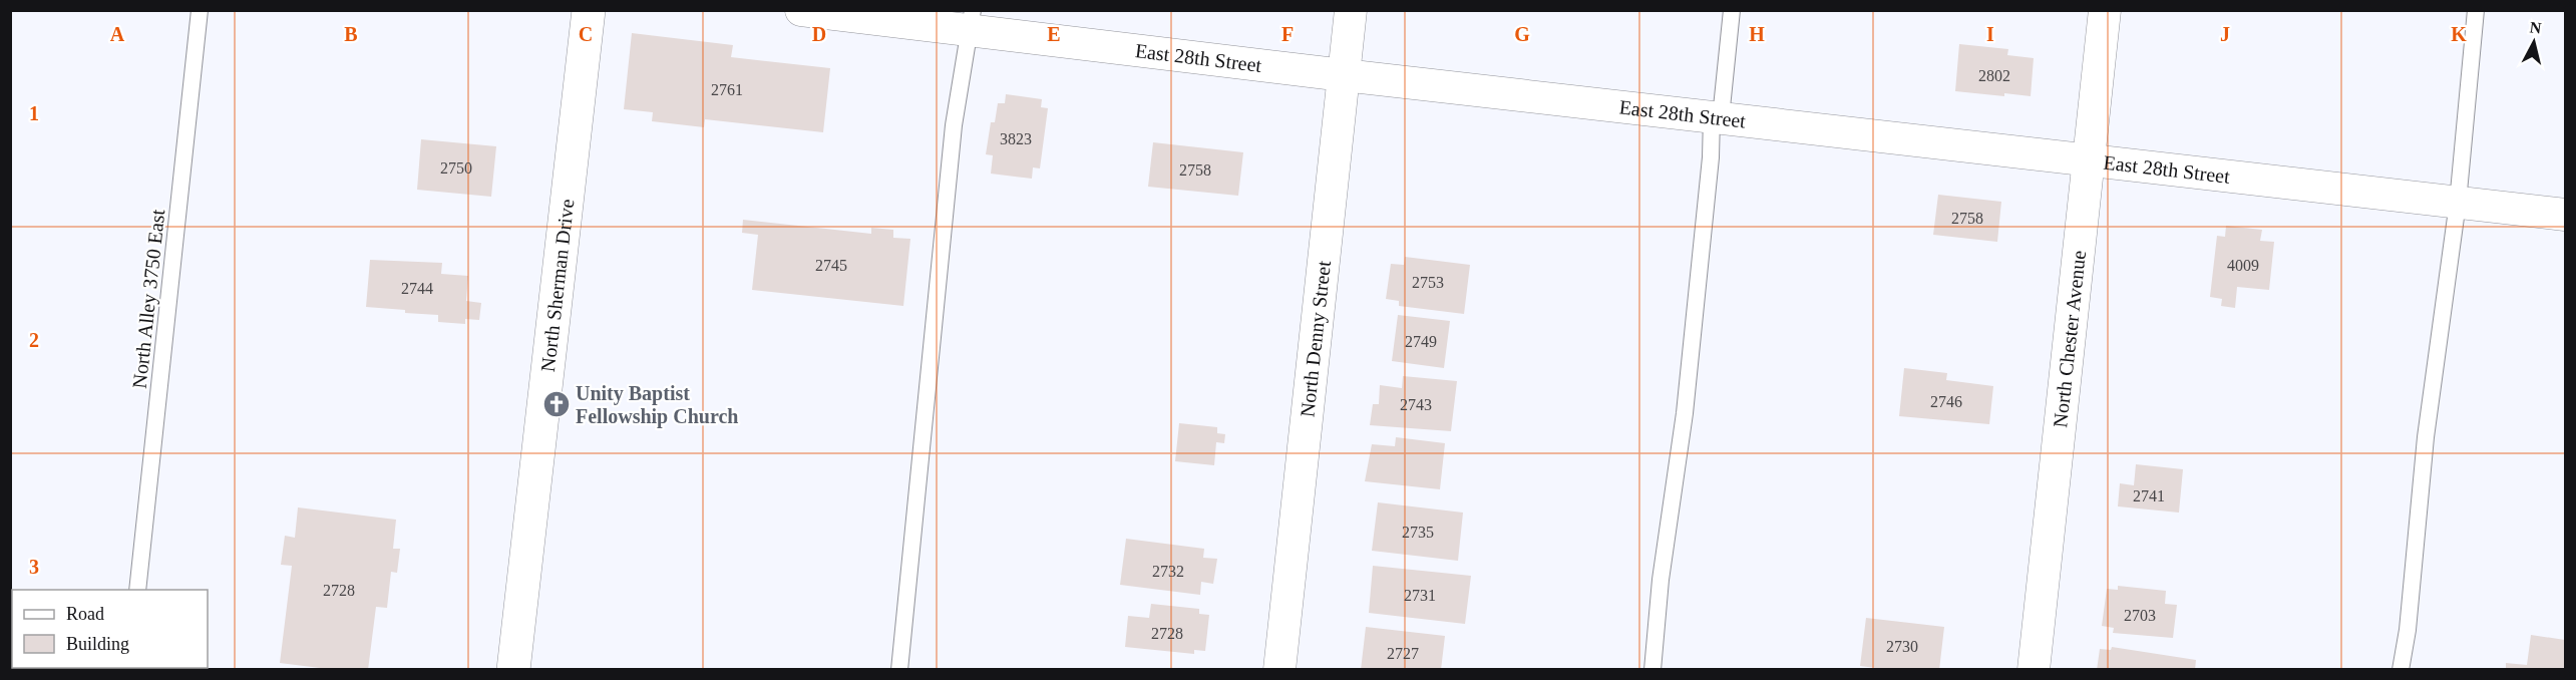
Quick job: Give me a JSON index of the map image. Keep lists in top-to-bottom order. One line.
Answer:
{"streets":{"main road":["North Sherman Drive"],"street":["East 28th Street","North Denny Street","North Chester Avenue"],"lane":["North Alley 3750 East"]},"crossings":[["East 28th Street","North Denny Street"],["East 28th Street","North Chester Avenue"]],"places":{"church":["Unity Baptist Fellowship Church"]},"house_numbers":["2802","2761","3823","2750","2758","2758","2745","4009","2753","2744","2749","2746","2743","2741","2735","2732","2728","2731","2703","2728","2730","2727"],"legend":["Road","Building"],"north":"top","grid":{"columns":["A","B","C","D","E","F","G","H","I","J","K"],"rows":["1","2","3"]}}
